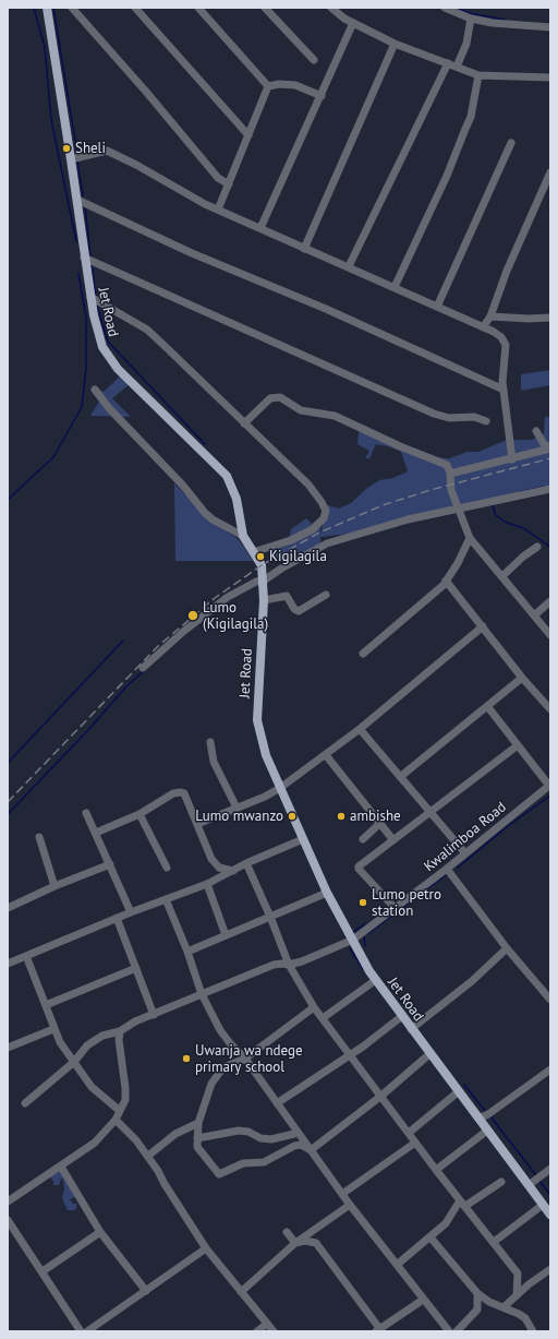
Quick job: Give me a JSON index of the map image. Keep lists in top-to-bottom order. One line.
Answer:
{"streets":{"main road":["Jet Road"],"street":["Kwalimboa Road"]},"crossings":[["Jet Road","Kwalimboa Road"]],"places":["Sheli","Kigilagila","Lumo (Kigilagila)","Lumo mwanzo","ambishe","Lumo petro station","Uwanja wa ndege primary school"]}
